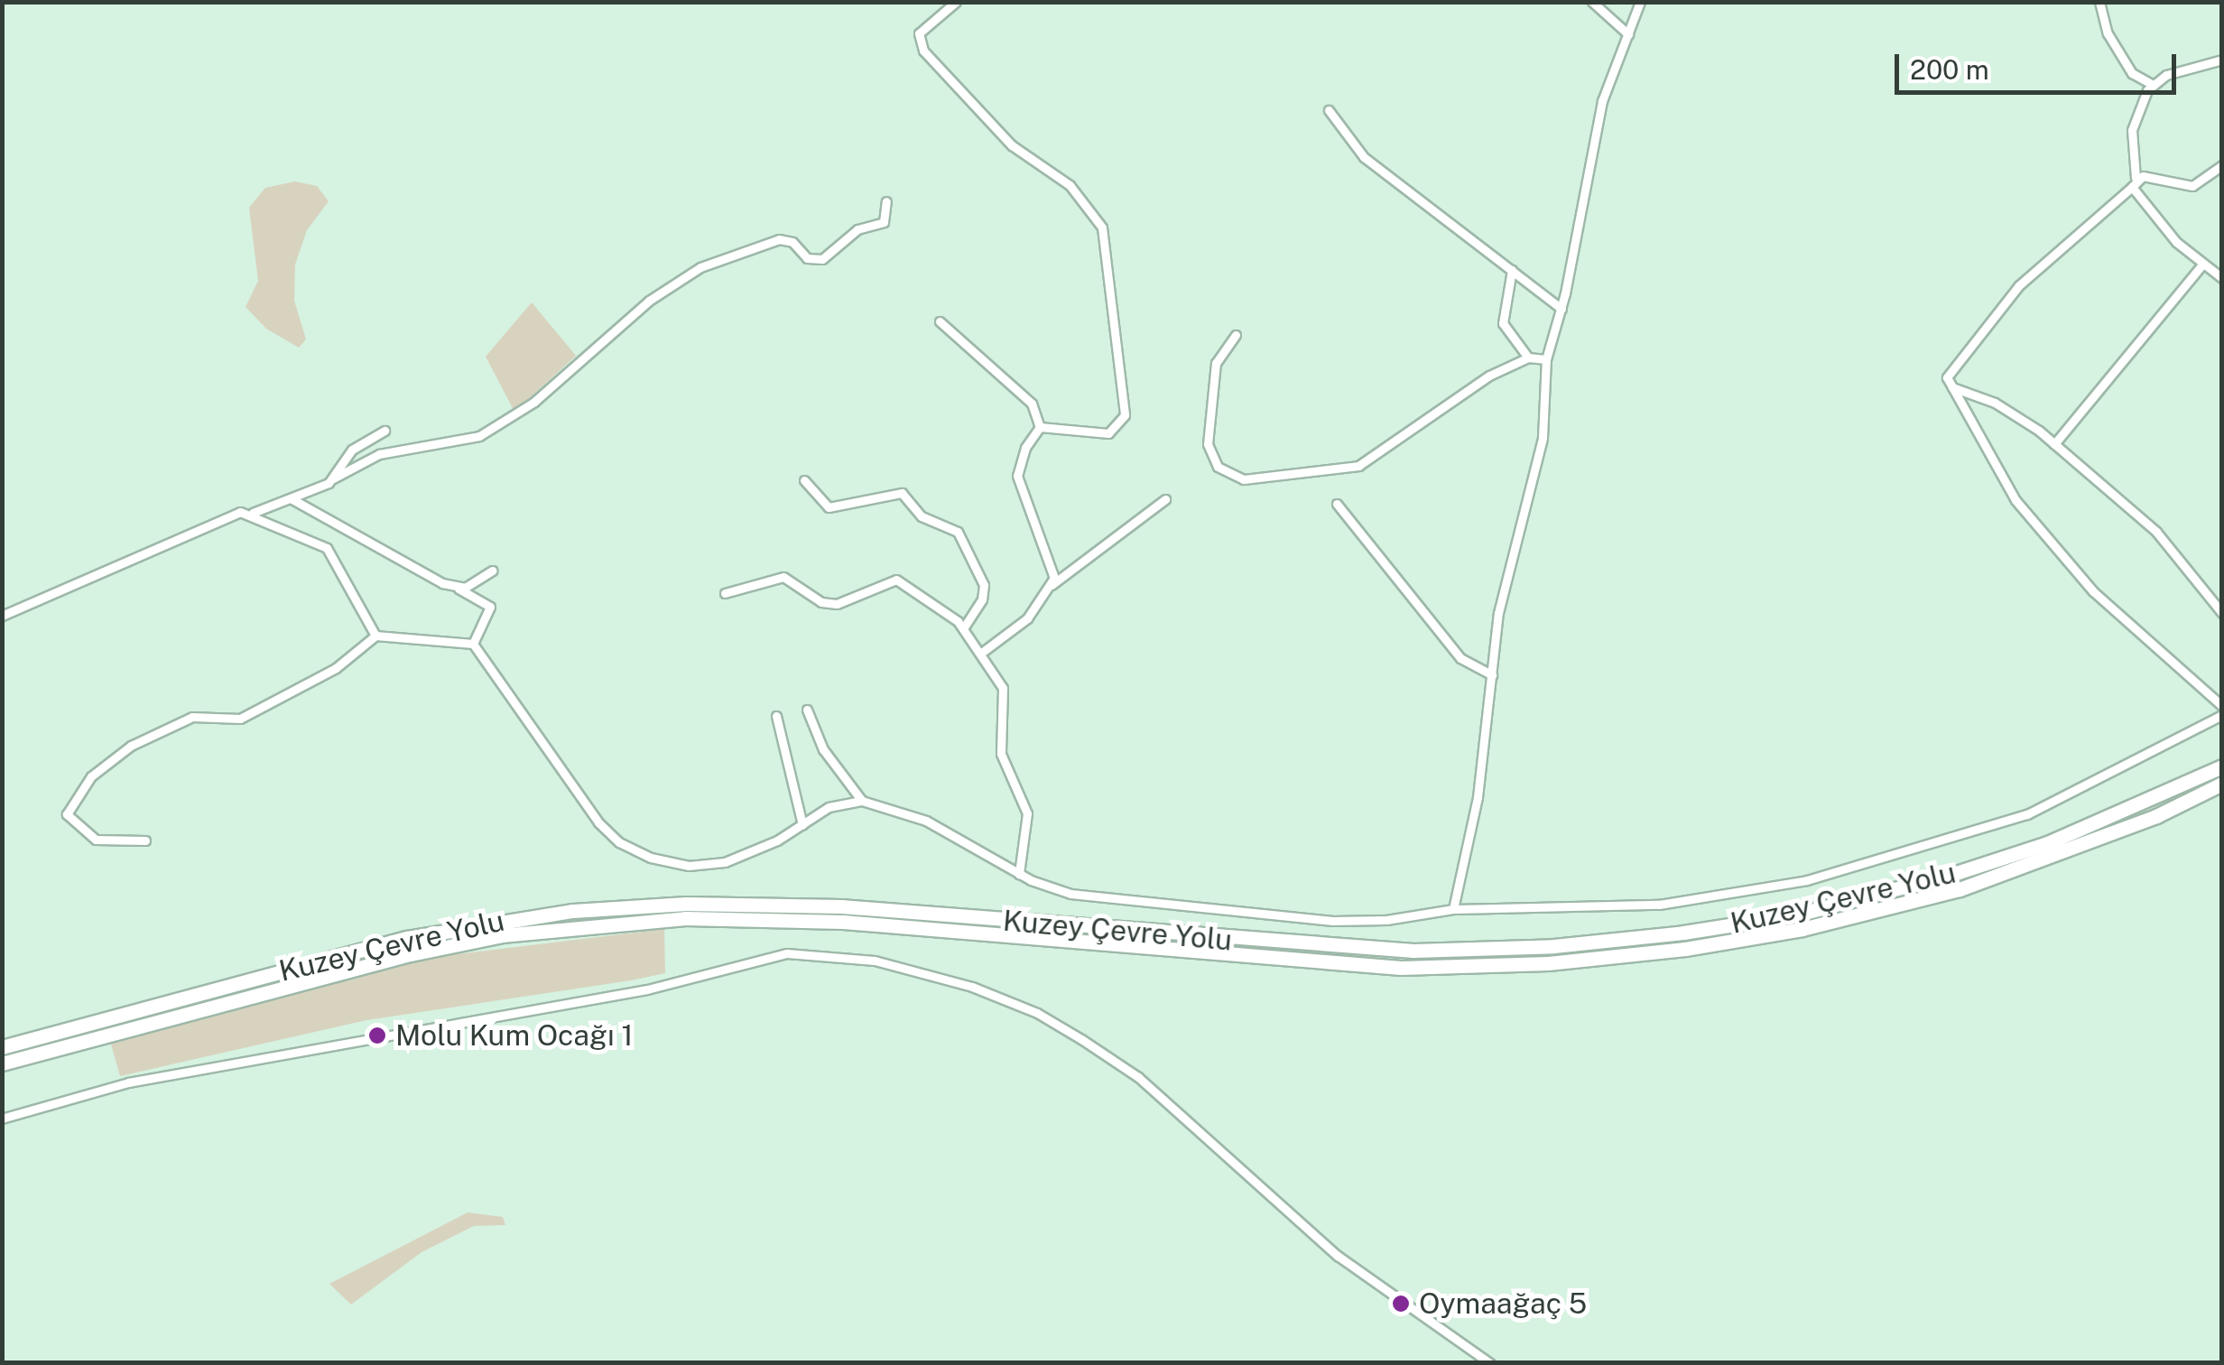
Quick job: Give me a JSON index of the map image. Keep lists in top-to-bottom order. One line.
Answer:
{"streets":{"highway":["Kuzey Çevre Yolu"]},"places":["Molu Kum Ocağı 1","Oymaağaç 5"],"scale_bar":"200 m"}
